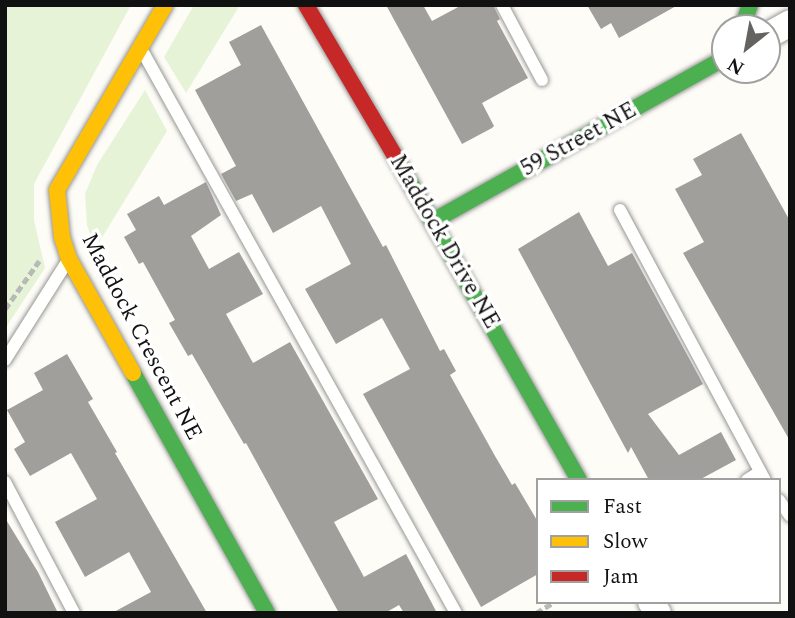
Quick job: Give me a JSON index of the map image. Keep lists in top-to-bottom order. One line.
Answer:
{"streets":{"street":["59 Street NE","Maddock Drive NE","Maddock Crescent NE"]},"crossings":[["59 Street NE","Maddock Drive NE"]],"legend":["Fast","Slow","Jam"],"north":"bottom left"}
